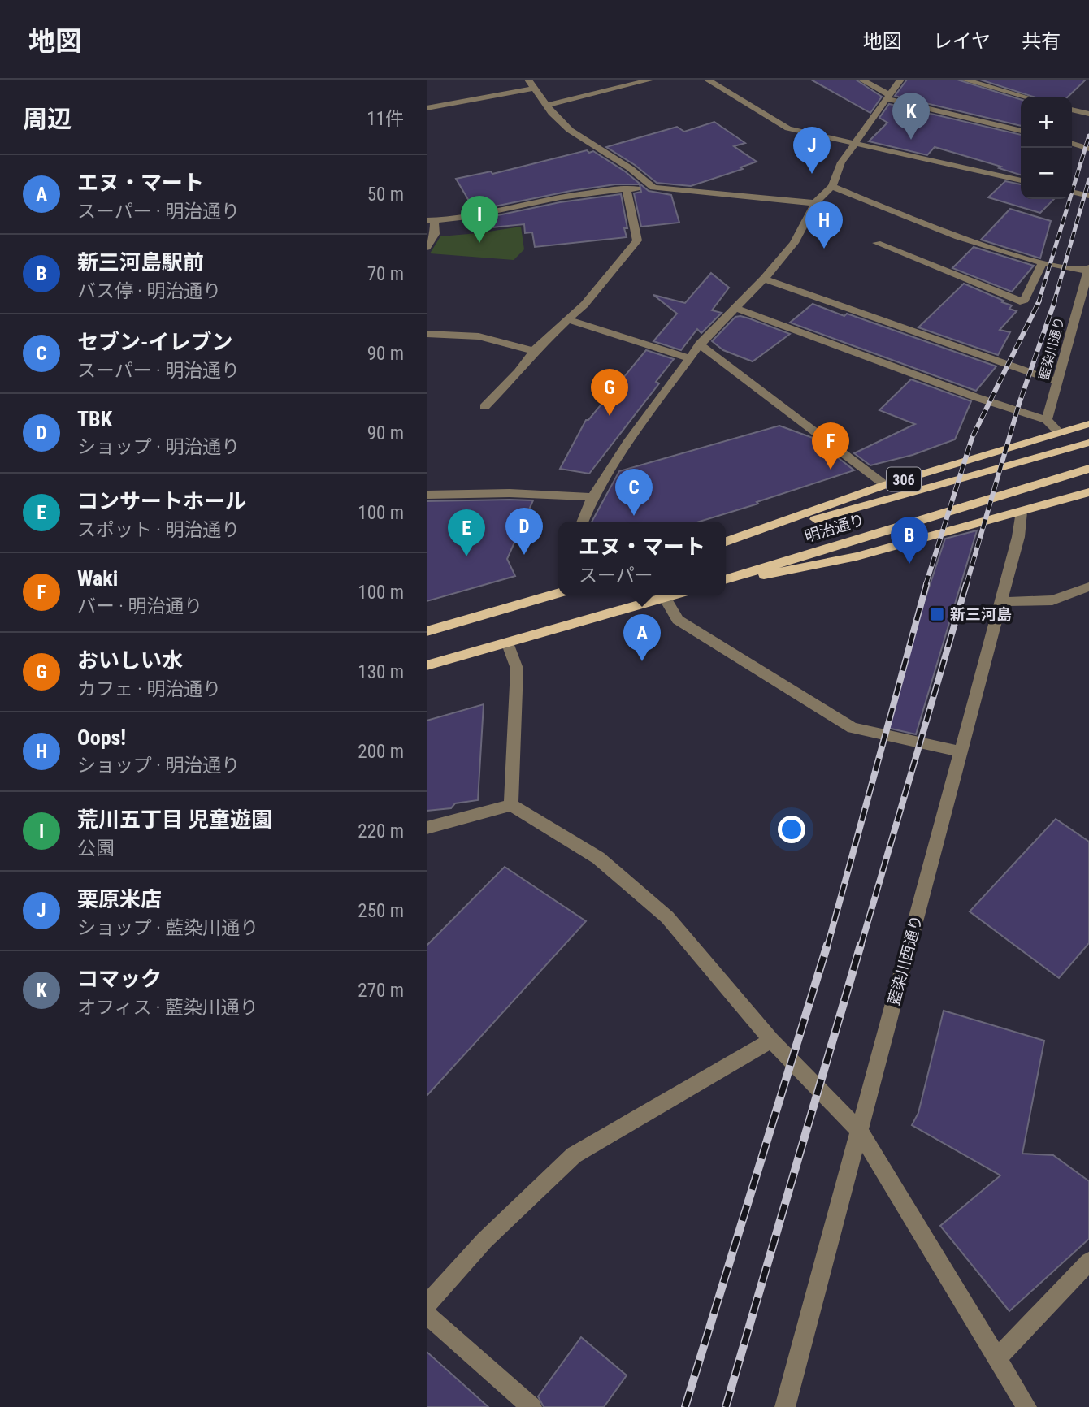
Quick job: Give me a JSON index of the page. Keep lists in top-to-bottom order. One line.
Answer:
{"streets":{"main road":["306","明治通り"],"street":["藍染川通り","藍染川西通り"]},"places":{"transit":["新三河島"]},"page":{"header":"地図","nav":["地図","レイヤ","共有"],"heading":["周辺","11件"],"pins":["K","J","I","H","G","F","C","D","E","B","A"],"map_buttons":["+","−"],"list":[{"mark":"A","name":"エヌ・マート","note":"スーパー · 明治通り","value":"50 m"},{"mark":"B","name":"新三河島駅前","note":"バス停 · 明治通り","value":"70 m"},{"mark":"C","name":"セブン-イレブン","note":"スーパー · 明治通り","value":"90 m"},{"mark":"D","name":"TBK","note":"ショップ · 明治通り","value":"90 m"},{"mark":"E","name":"コンサートホール","note":"スポット · 明治通り","value":"100 m"},{"mark":"F","name":"Waki","note":"バー · 明治通り","value":"100 m"},{"mark":"G","name":"おいしい水","note":"カフェ · 明治通り","value":"130 m"},{"mark":"H","name":"Oops!","note":"ショップ · 明治通り","value":"200 m"},{"mark":"I","name":"荒川五丁目 児童遊園","note":"公園","value":"220 m"},{"mark":"J","name":"栗原米店","note":"ショップ · 藍染川通り","value":"250 m"},{"mark":"K","name":"コマック","note":"オフィス · 藍染川通り","value":"270 m"}],"popup":["エヌ・マート","スーパー"]}}
